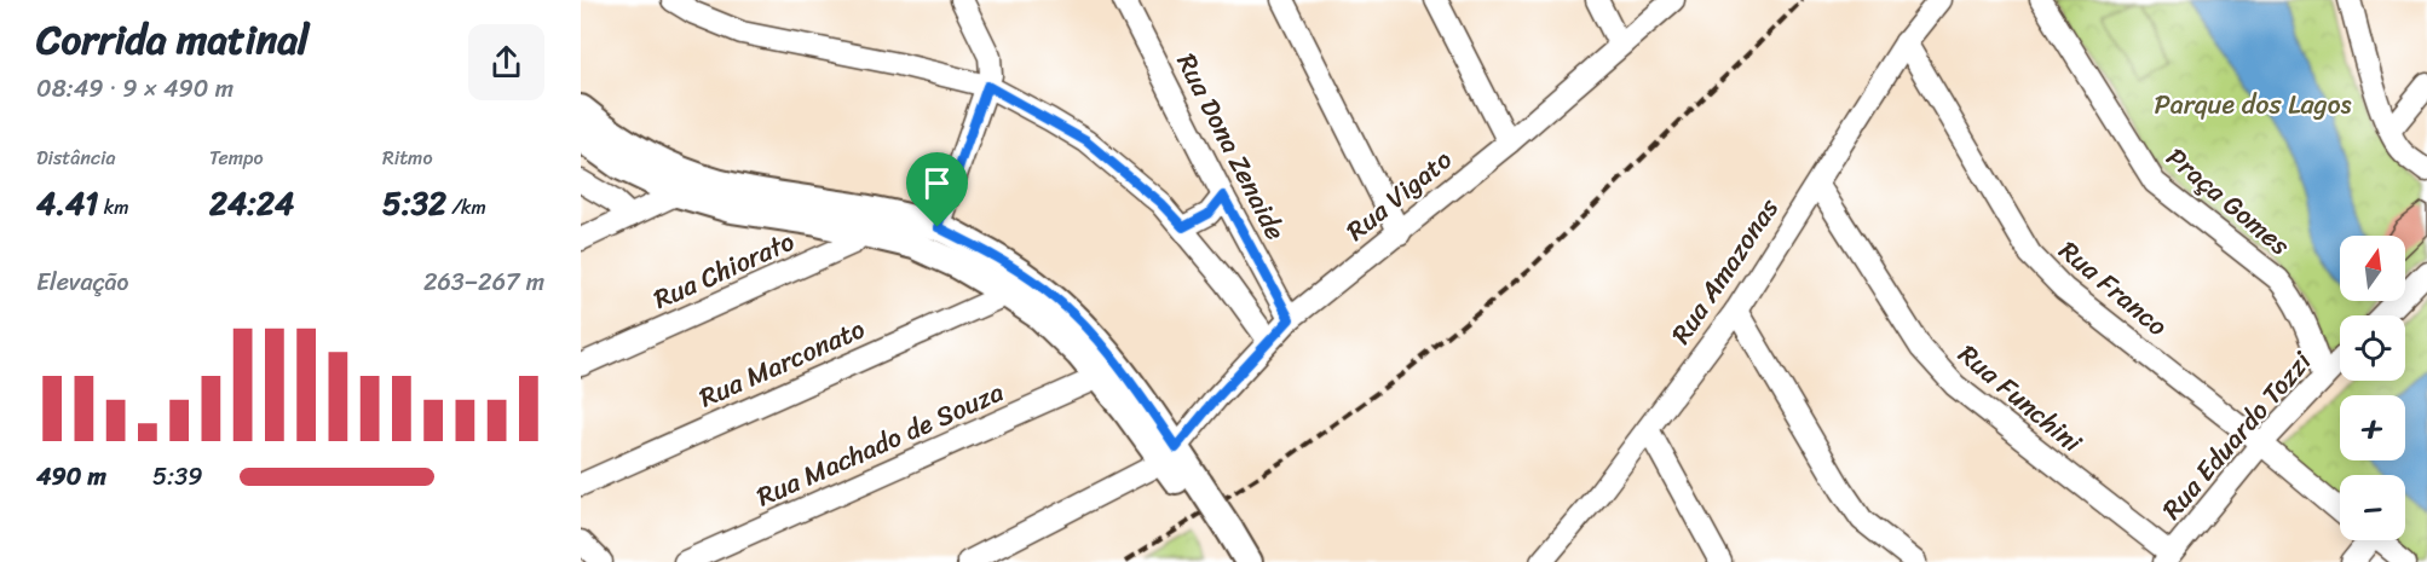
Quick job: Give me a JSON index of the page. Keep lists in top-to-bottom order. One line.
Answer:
{"streets":{"street":["Rua Dona Zenaide","Rua Vigato","Praça Gomes","Rua Chiorato","Rua Amazonas","Rua Franco","Rua Marconato","Rua Funchini","Rua Eduardo Tozzi","Rua Machado de Souza"]},"crossings":[["Rua Dona Zenaide","Rua Vigato"],["Praça Gomes","Rua Eduardo Tozzi"],["Rua Amazonas","Rua Franco"],["Rua Amazonas","Rua Funchini"],["Rua Franco","Rua Eduardo Tozzi"],["Rua Funchini","Rua Eduardo Tozzi"]],"parks":["Parque dos Lagos"],"north":"top","page":{"heading":["Corrida matinal","08:49 · 9 × 490 m"],"stats":[["Distância","4.41 km"],["Tempo","24:24"],["Ritmo","5:32 /km"]],"map_buttons":["+","−"],"chart":["Elevação","263–267 m"],"list":[{"name":"490 m","note":"5:39"}]}}
